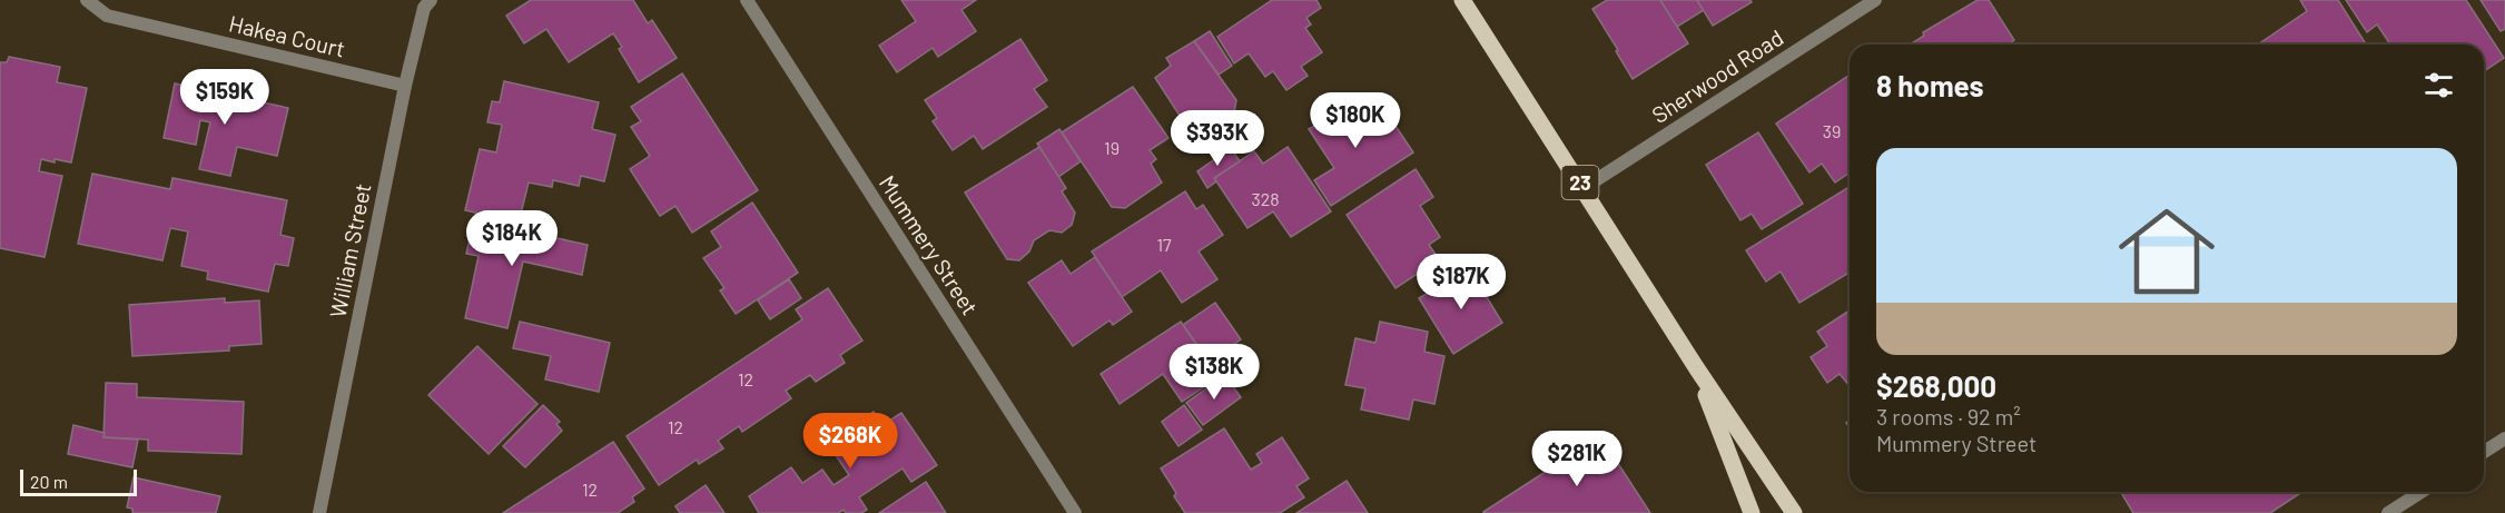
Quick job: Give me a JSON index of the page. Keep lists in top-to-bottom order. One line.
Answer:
{"streets":{"main road":["23"],"street":["Hakea Court","Sherwood Road","Mummery Street","William Street"]},"crossings":[["Hakea Court","William Street"],["Sherwood Road","23"]],"house_numbers":["39","19","328","17","12","12","12"],"scale_bar":"20 m","page":{"heading":"8 homes","price":["$159K","$180K","$393K","$184K","$187K","$138K","$268K","$281K"],"list":[{"name":"$268,000","note":"3 rooms · 92 m² · Mummery Street"}],"scale":"20 m"}}
